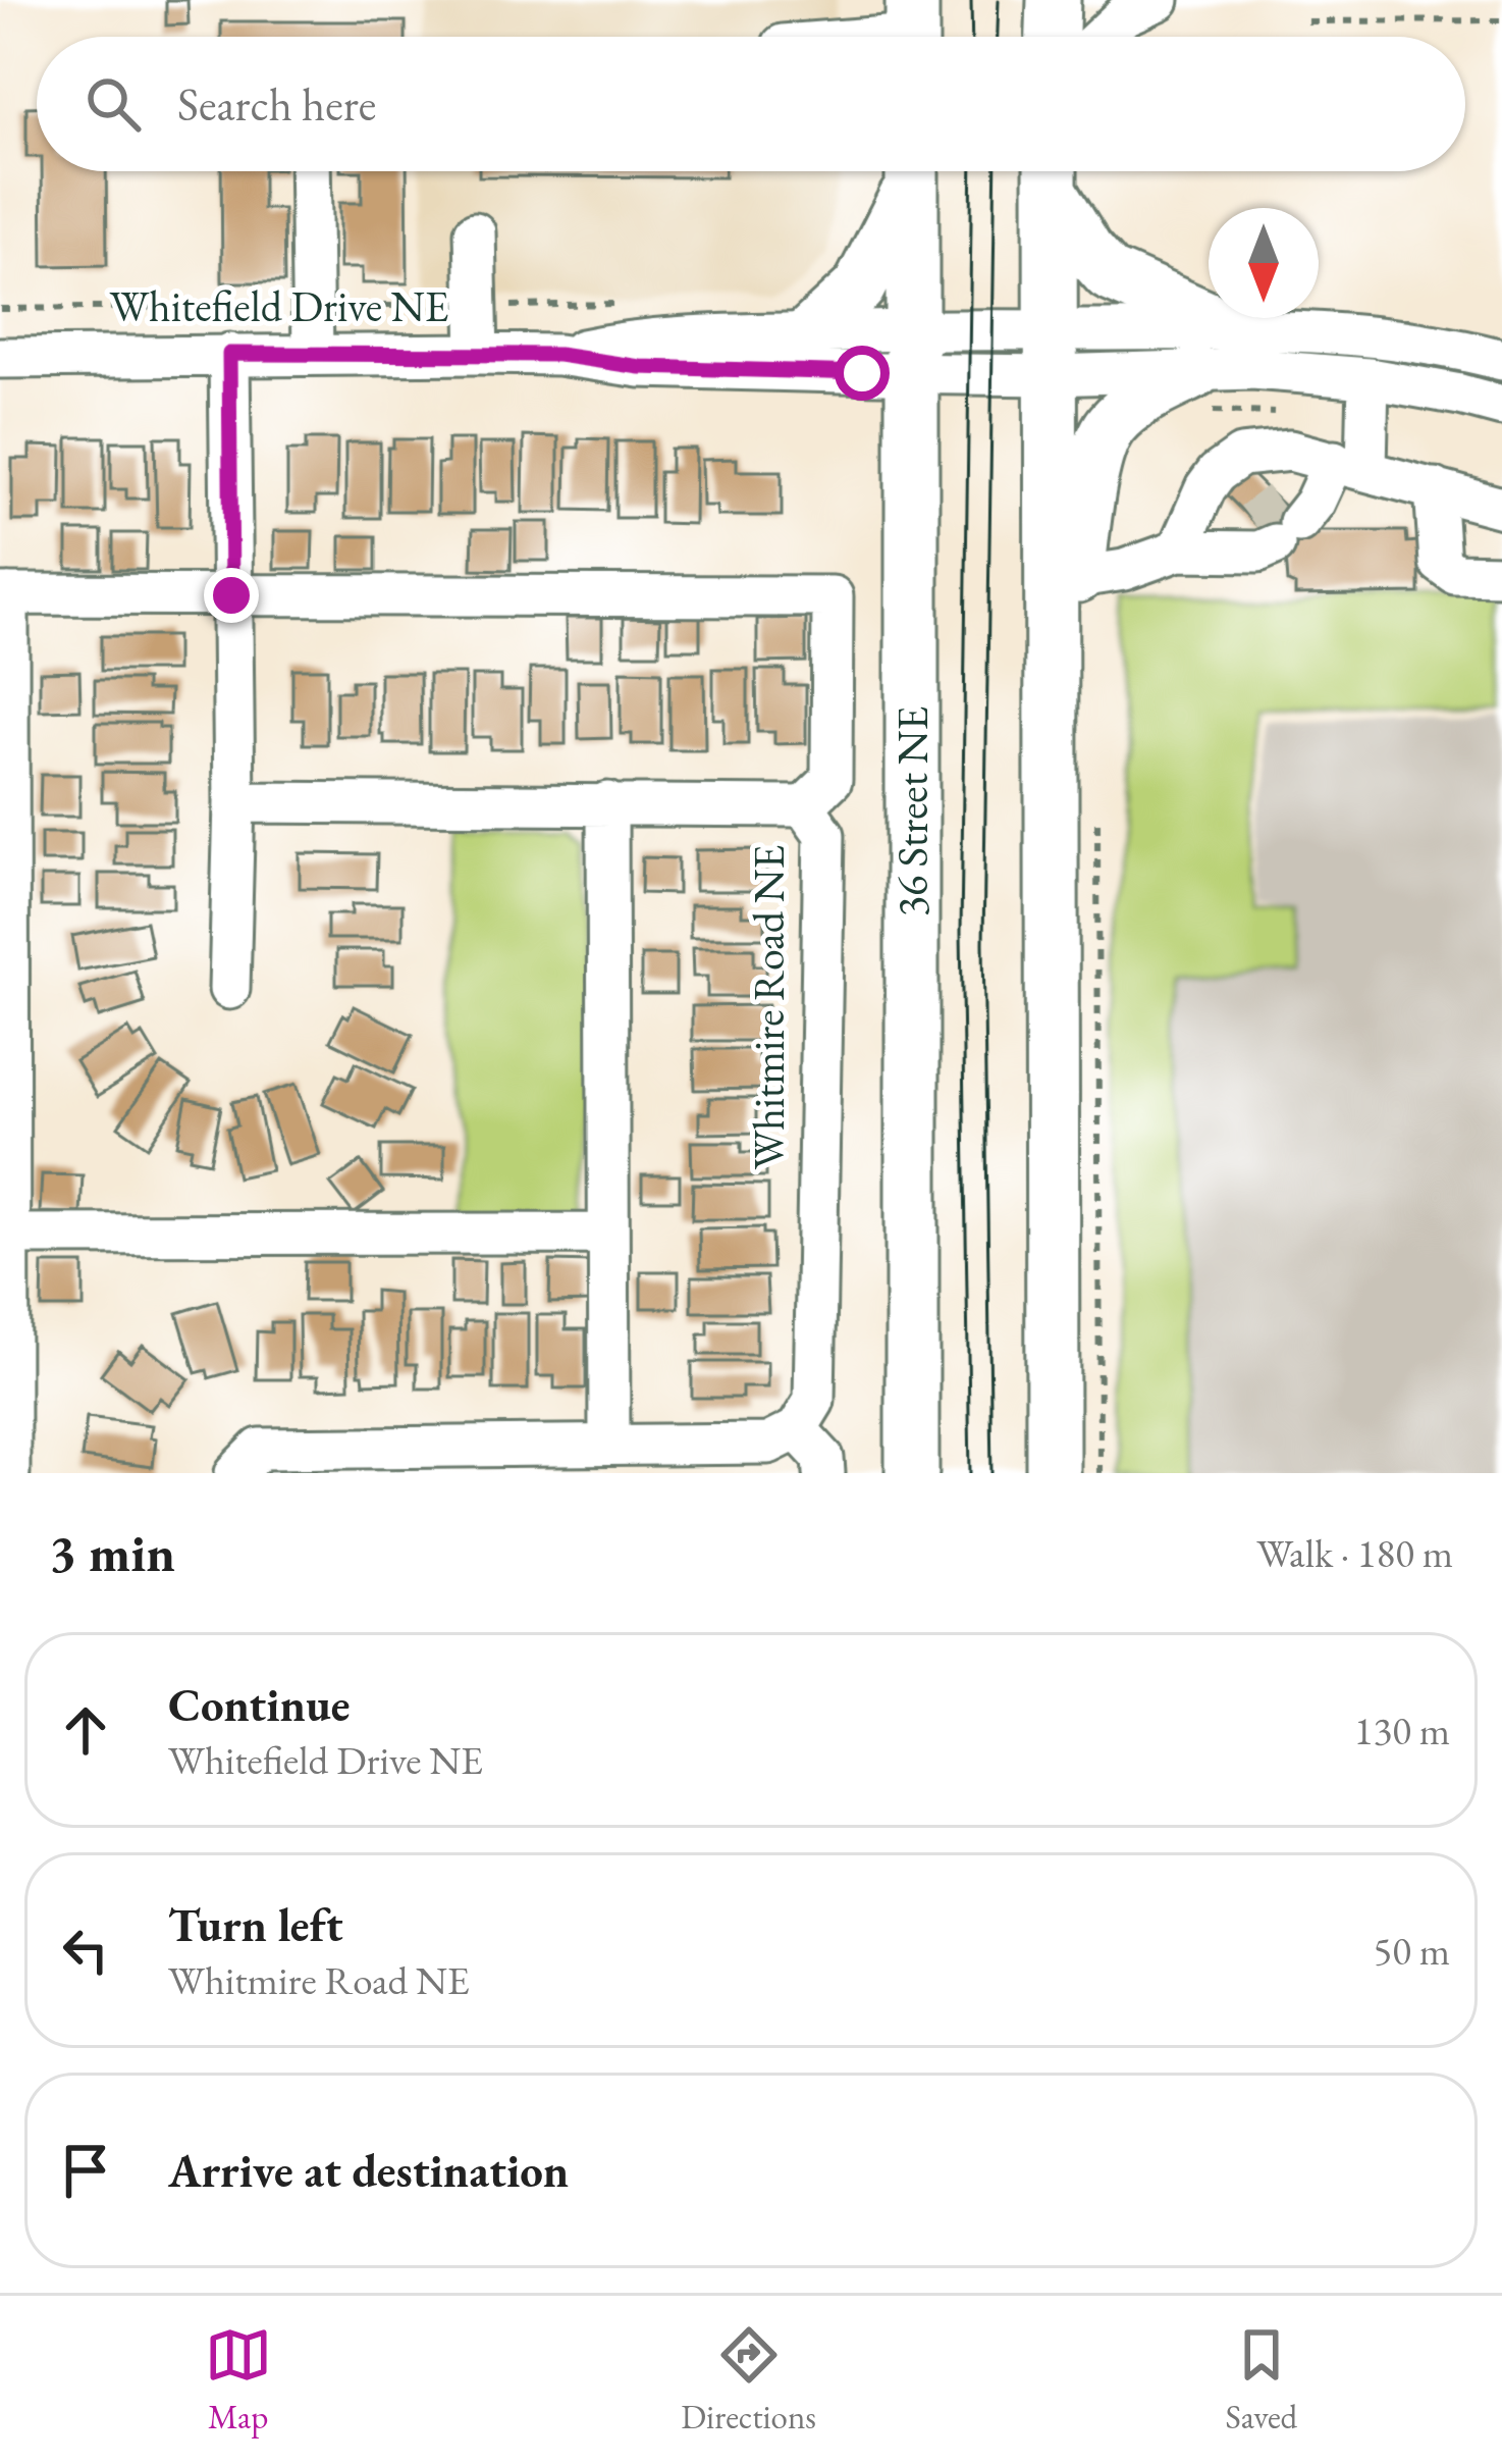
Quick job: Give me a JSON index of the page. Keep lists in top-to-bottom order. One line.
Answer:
{"streets":{"main road":["36 Street NE"],"street":["Whitefield Drive NE","Whitmire Road NE"]},"crossings":[["Whitefield Drive NE","36 Street NE"]],"north":"bottom","page":{"search":"Search here","heading":["3 min","Walk · 180 m"],"list":[["Continue","Whitefield Drive NE","130 m"],["Turn left","Whitmire Road NE","50 m"],"Arrive at destination"],"nav":["Map","Directions","Saved"]}}
